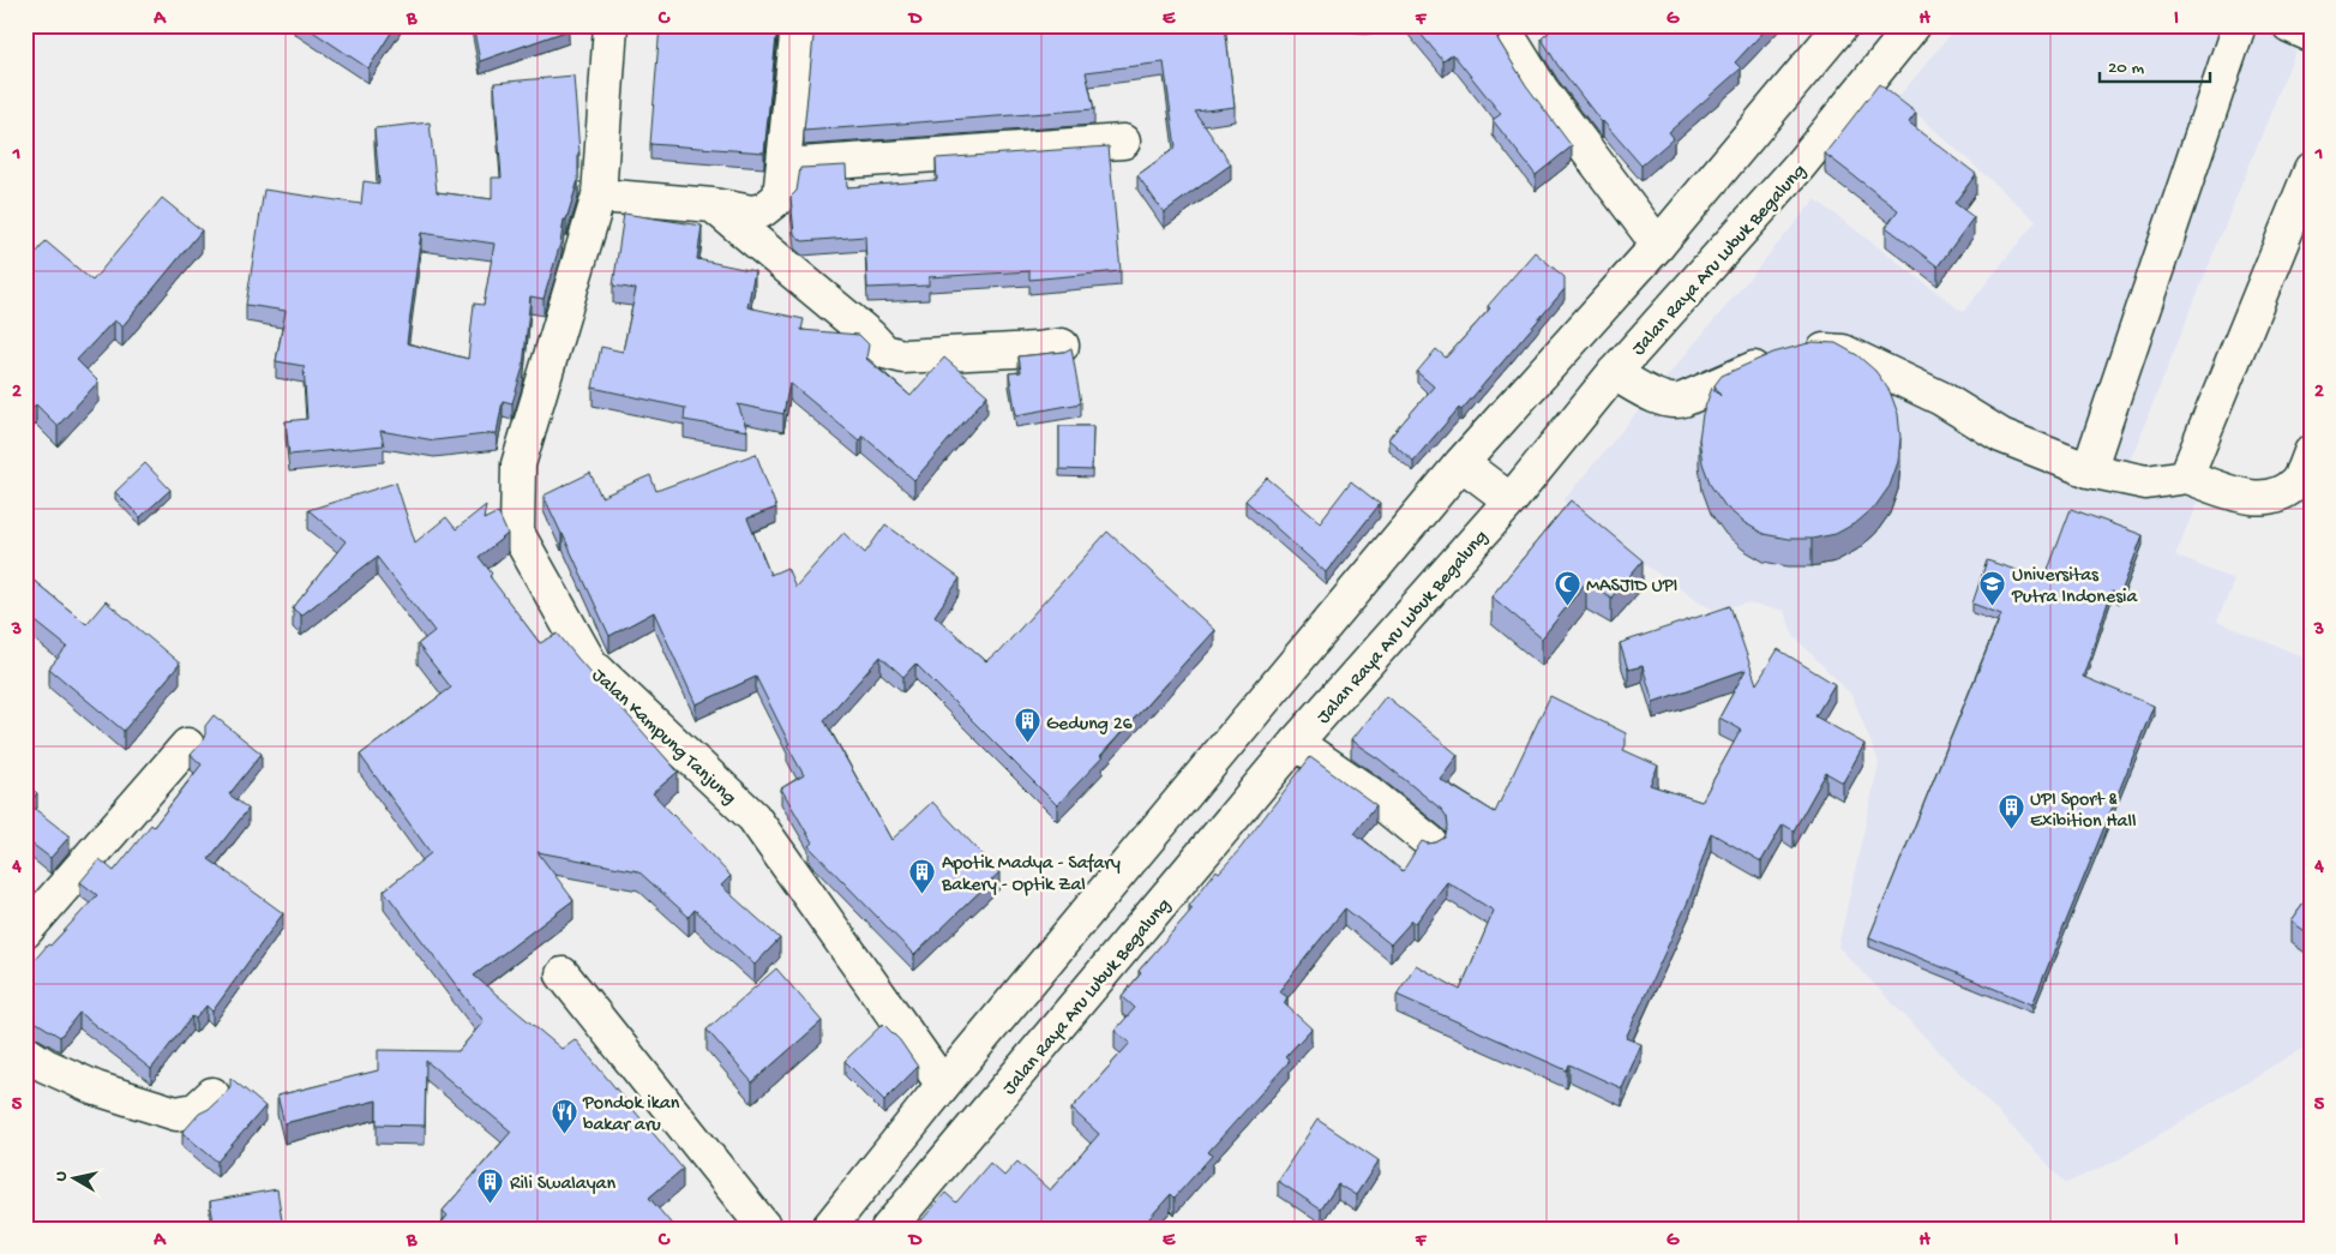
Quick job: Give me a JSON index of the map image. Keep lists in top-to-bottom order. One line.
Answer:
{"streets":{"main road":["Jalan Raya Aru Lubuk Begalung","Jalan Kampung Tanjung"]},"places":{"mosque":["MASJID UPI"],"school or university":["Universitas Putra Indonesia"],"building":["Gedung 26","UPI Sport & Exibition Hall","Apotik Madya - Safary Bakery - Optik Zal","Rili Swalayan"],"restaurant":["Pondok ikan bakar aru"]},"scale_bar":"20 m","north":"left","grid":{"columns":["A","B","C","D","E","F","G","H","I"],"rows":["1","2","3","4","5"]}}
